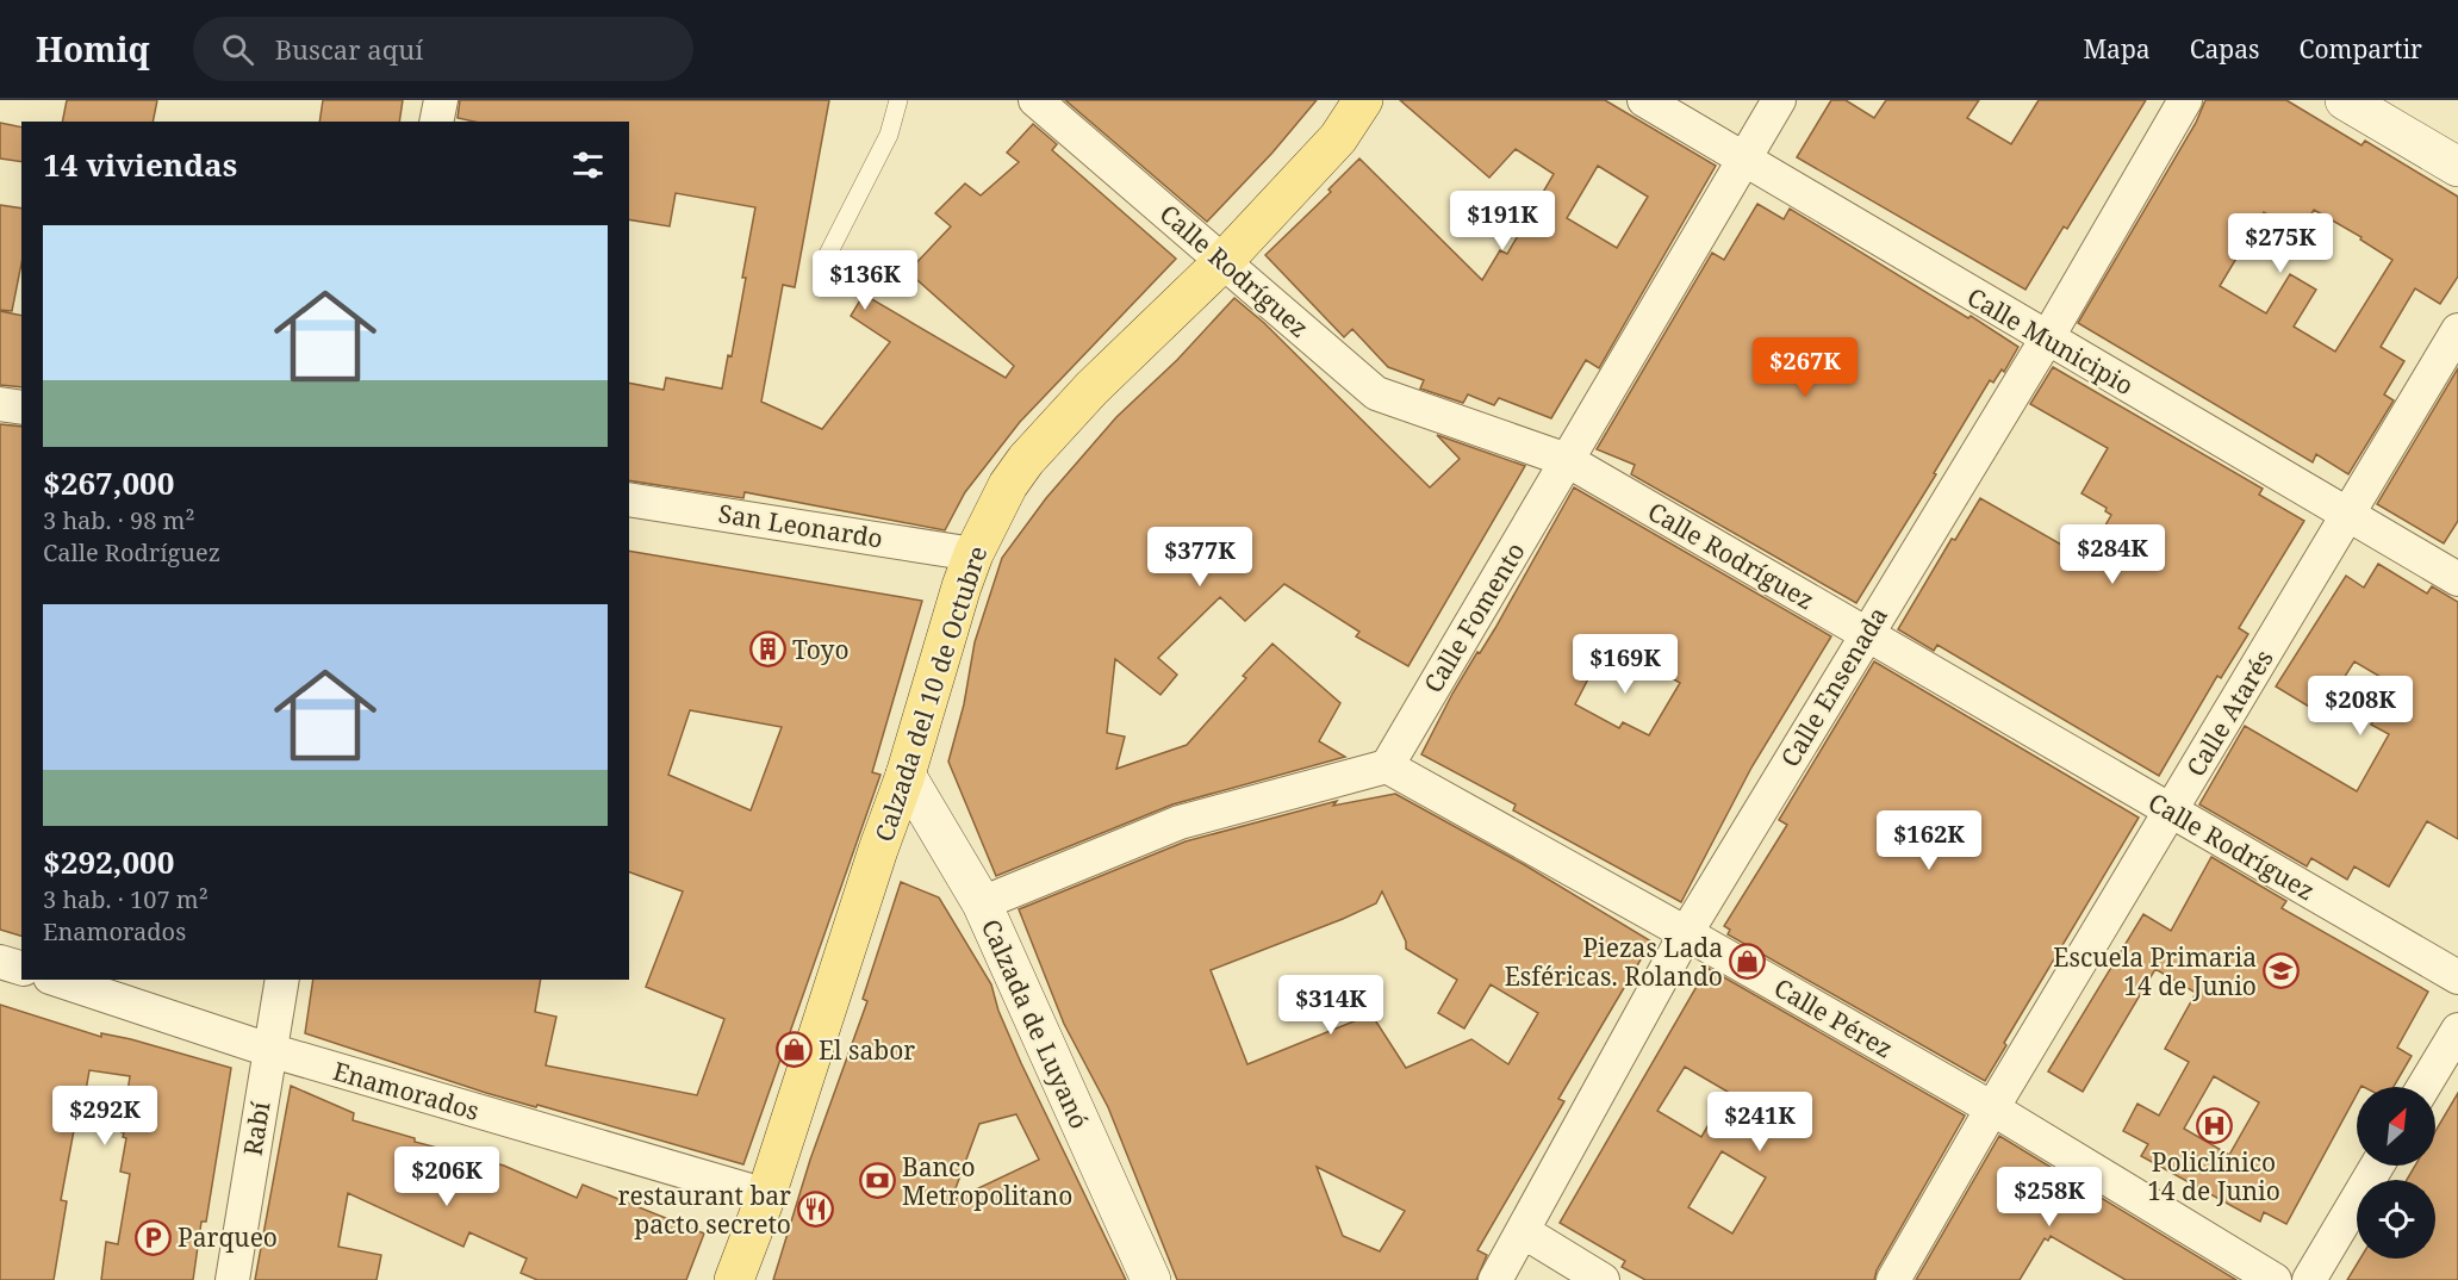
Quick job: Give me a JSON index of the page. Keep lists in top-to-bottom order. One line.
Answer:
{"streets":{"main road":["Calzada del 10 de Octubre","Calzada de Luyanó"],"street":["Calle Rodríguez","Calle Municipio","San Leonardo","Calle Fomento","Calle Ensenada","Calle Atarés","Calle Pérez","Enamorados","Rabí"]},"crossings":[["Calle Rodríguez","Calle Fomento"],["Calle Rodríguez","Calle Ensenada"],["Calle Rodríguez","Calzada del 10 de Octubre"],["Calle Rodríguez","Calle Atarés"],["Calle Municipio","Calle Fomento"],["Calle Municipio","Calle Ensenada"],["Calle Municipio","Calle Atarés"],["San Leonardo","Calzada del 10 de Octubre"],["Calle Fomento","Calle Pérez"],["Calle Ensenada","Calle Pérez"],["Calzada del 10 de Octubre","Calzada de Luyanó"],["Calzada del 10 de Octubre","Enamorados"],["Calle Atarés","Calle Pérez"],["Enamorados","Rabí"]],"places":{"building":["Toyo"],"shop":["Piezas Lada Esféricas. Rolando","El sabor"],"school or university":["Escuela Primaria 14 de Junio"],"hospital":["Policlínico 14 de Junio"],"bank":["Banco Metropolitano"],"restaurant":["restaurant bar pacto secreto"],"parking":["Parqueo"]},"north":"top right","page":{"header":"Homiq","search":"Buscar aquí","nav":["Mapa","Capas","Compartir"],"heading":"14 viviendas","price":["$191K","$275K","$136K","$267K","$284K","$377K","$169K","$208K","$162K","$314K","$292K","$241K","$206K","$258K"],"list":[{"name":"$267,000","note":"3 hab. · 98 m² · Calle Rodríguez"},{"name":"$292,000","note":"3 hab. · 107 m² · Enamorados"}]}}
